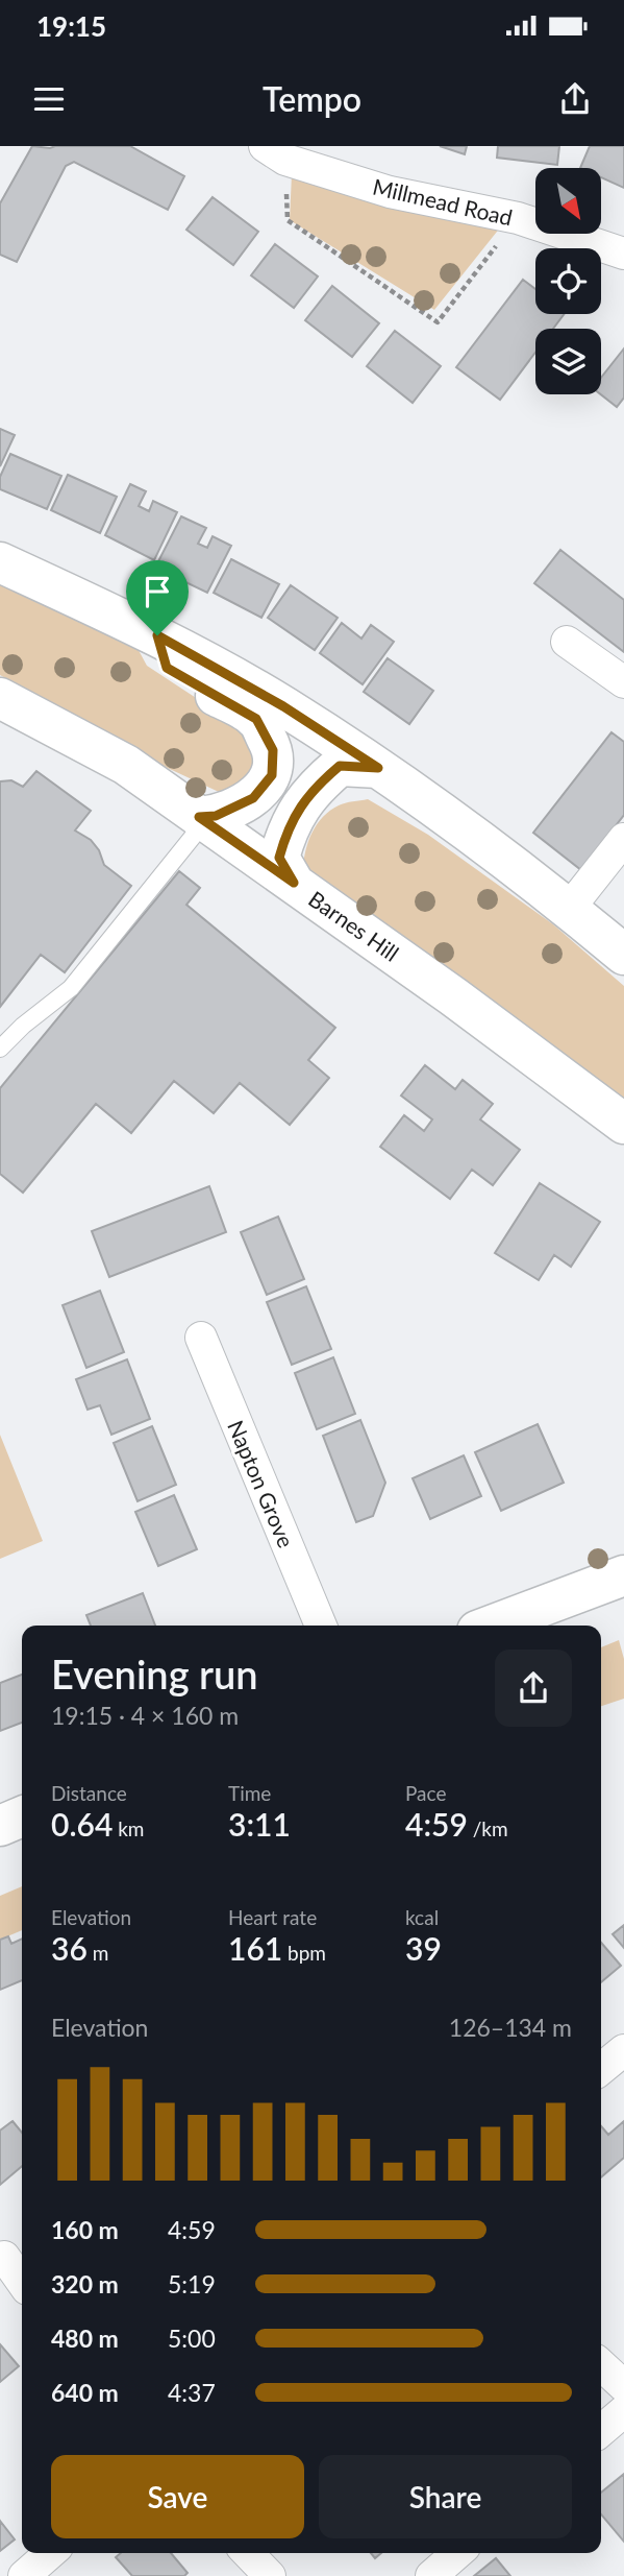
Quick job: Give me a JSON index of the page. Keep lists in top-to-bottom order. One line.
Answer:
{"streets":{"main road":["Barnes Hill"],"street":["Millmead Road","Napton Grove"]},"north":"bottom right","page":{"status":"19:15","header":"Tempo","heading":["Evening run","19:15 · 4 × 160 m"],"stats":[["Distance","0.64 km"],["Time","3:11"],["Pace","4:59 /km"],["Elevation","36 m"],["Heart rate","161 bpm"],["kcal","39"]],"chart":["Elevation","126–134 m"],"list":[{"name":"160 m","note":"4:59"},{"name":"320 m","note":"5:19"},{"name":"480 m","note":"5:00"},{"name":"640 m","note":"4:37"}],"buttons":["Save","Share"]}}
